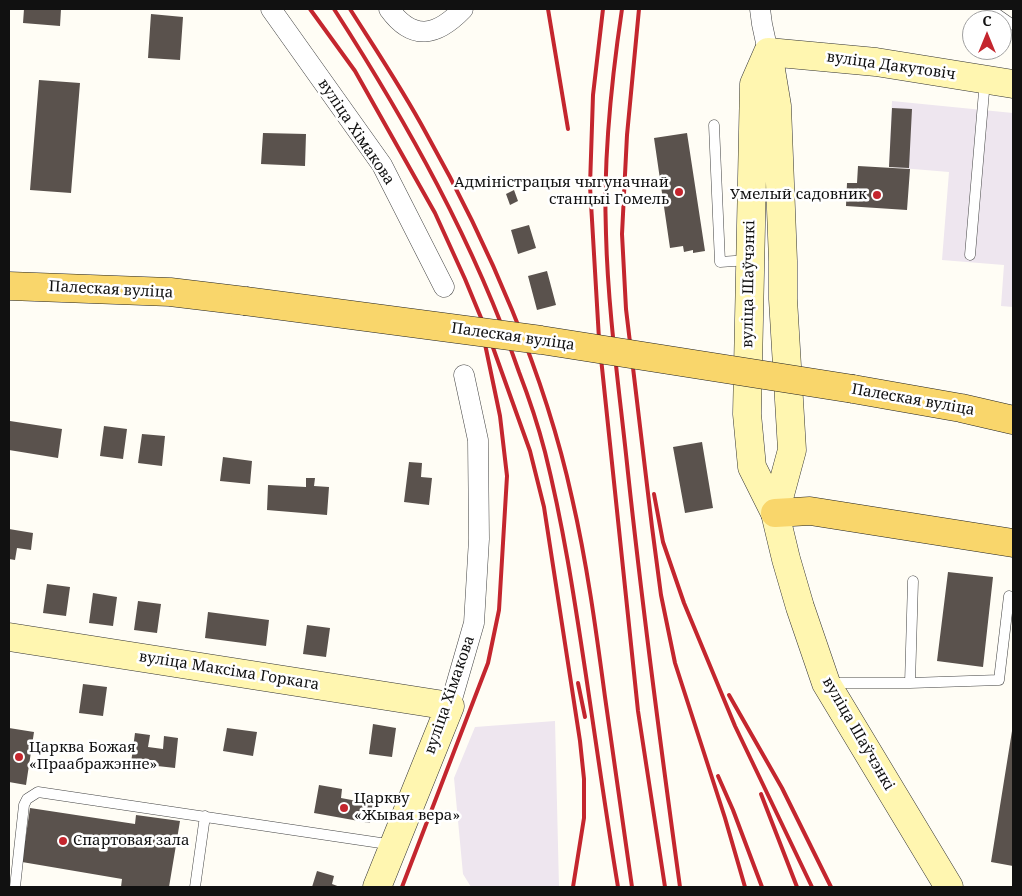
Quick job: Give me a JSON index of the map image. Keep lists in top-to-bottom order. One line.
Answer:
{"streets":{"main road":["вуліца Дакутовіч","вуліца Хімакова","вуліца Шаўчэнкі","Палеская вуліца","вуліца Максіма Горкага"]},"crossings":[["вуліца Дакутовіч","вуліца Шаўчэнкі"],["вуліца Хімакова","вуліца Максіма Горкага"]],"places":["Адміністрацыя чыгуначнай станцыі Гомель","Умелый садовник","Царква Божая «Праабражэнне»","Царкву «Жывая вера»","Спартовая зала"],"north":"top"}
